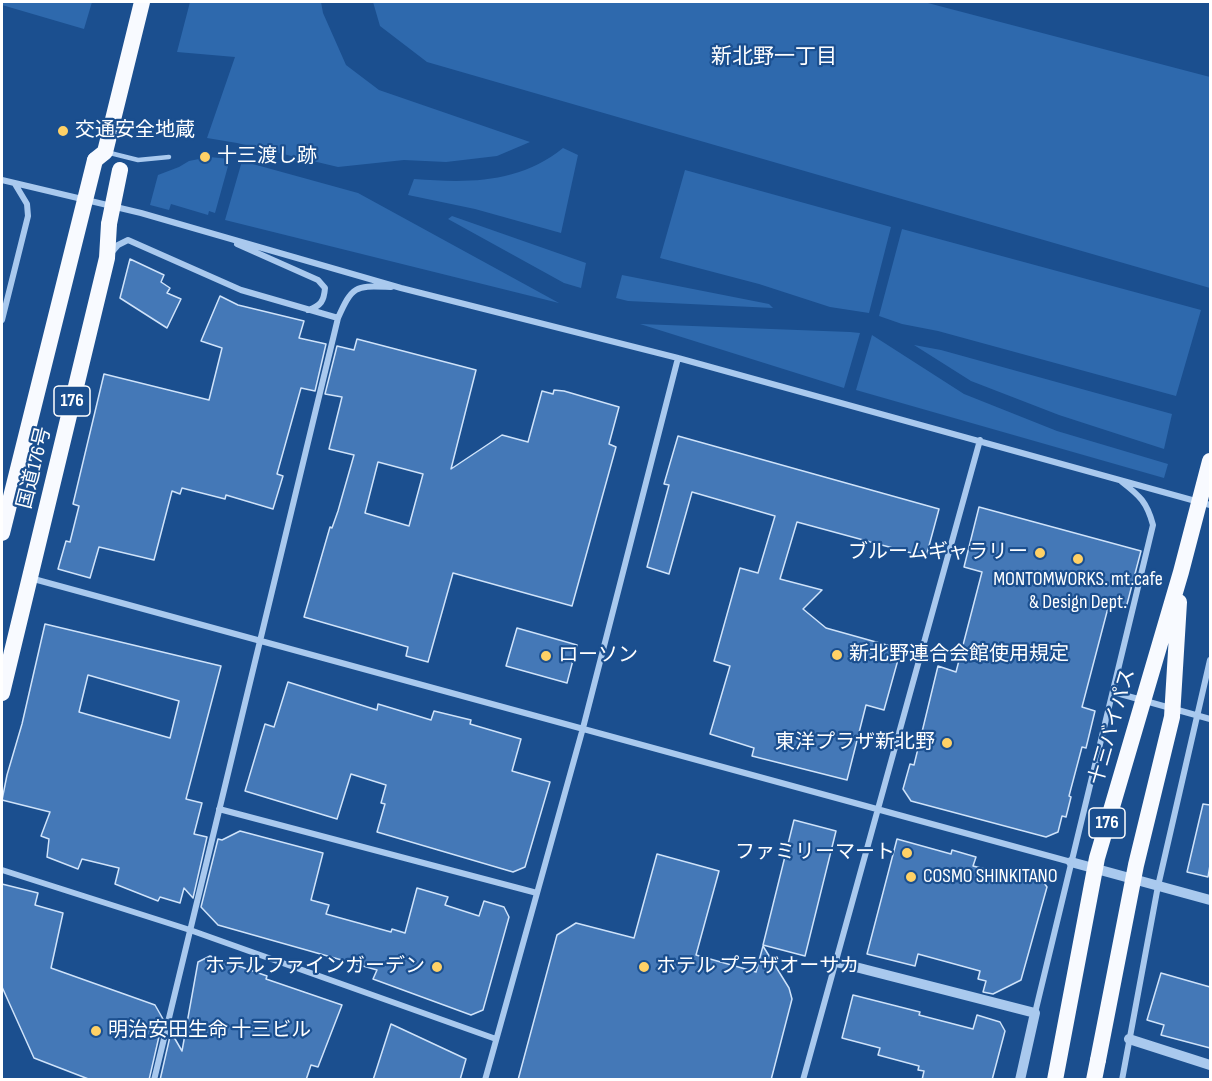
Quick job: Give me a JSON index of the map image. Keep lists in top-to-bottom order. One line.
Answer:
{"streets":{"highway":["176","国道176号","十三バイパス"]},"crossings":[["176","十三バイパス"]],"districts":["新北野一丁目"],"places":["交通安全地蔵","十三渡し跡","ブルームギャラリー","MONTOMWORKS. mt.cafe & Design Dept.","新北野連合会館使用規定","ローソン","東洋プラザ新北野","ファミリーマート","COSMO SHINKITANO","ホテルファインガーデン","ホテル プラザオーサカ","明治安田生命 十三ビル"]}
